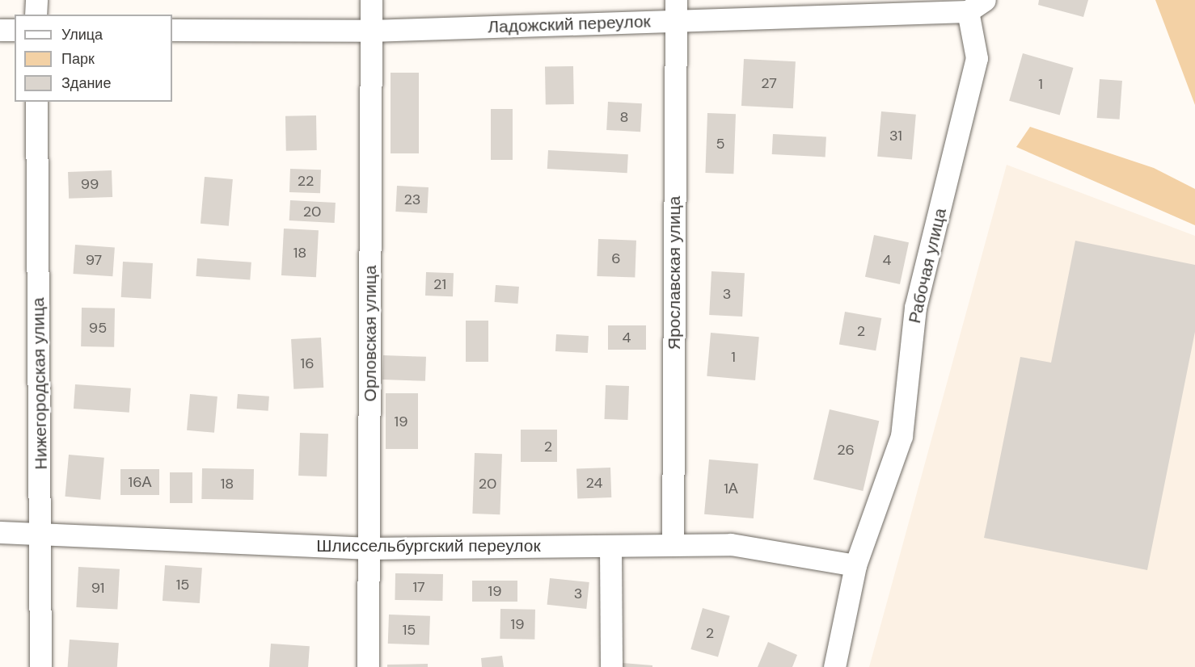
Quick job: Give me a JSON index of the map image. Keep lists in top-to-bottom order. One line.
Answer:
{"streets":{"street":["Ладожский переулок","Рабочая улица","Ярославская улица","Орловская улица","Нижегородская улица","Шлиссельбургский переулок"]},"crossings":[["Ладожский переулок","Рабочая улица"],["Ладожский переулок","Ярославская улица"],["Ладожский переулок","Орловская улица"],["Рабочая улица","Шлиссельбургский переулок"],["Ярославская улица","Шлиссельбургский переулок"],["Орловская улица","Шлиссельбургский переулок"],["Нижегородская улица","Шлиссельбургский переулок"]],"house_numbers":["27","1","8","31","5","22","99","23","20","18","6","97","4","21","3","95","2","4","1","16","19","2","26","16А","24","18","20","1А","15","17","91","19","3","19","15","2"],"legend":["Улица","Парк","Здание"]}
